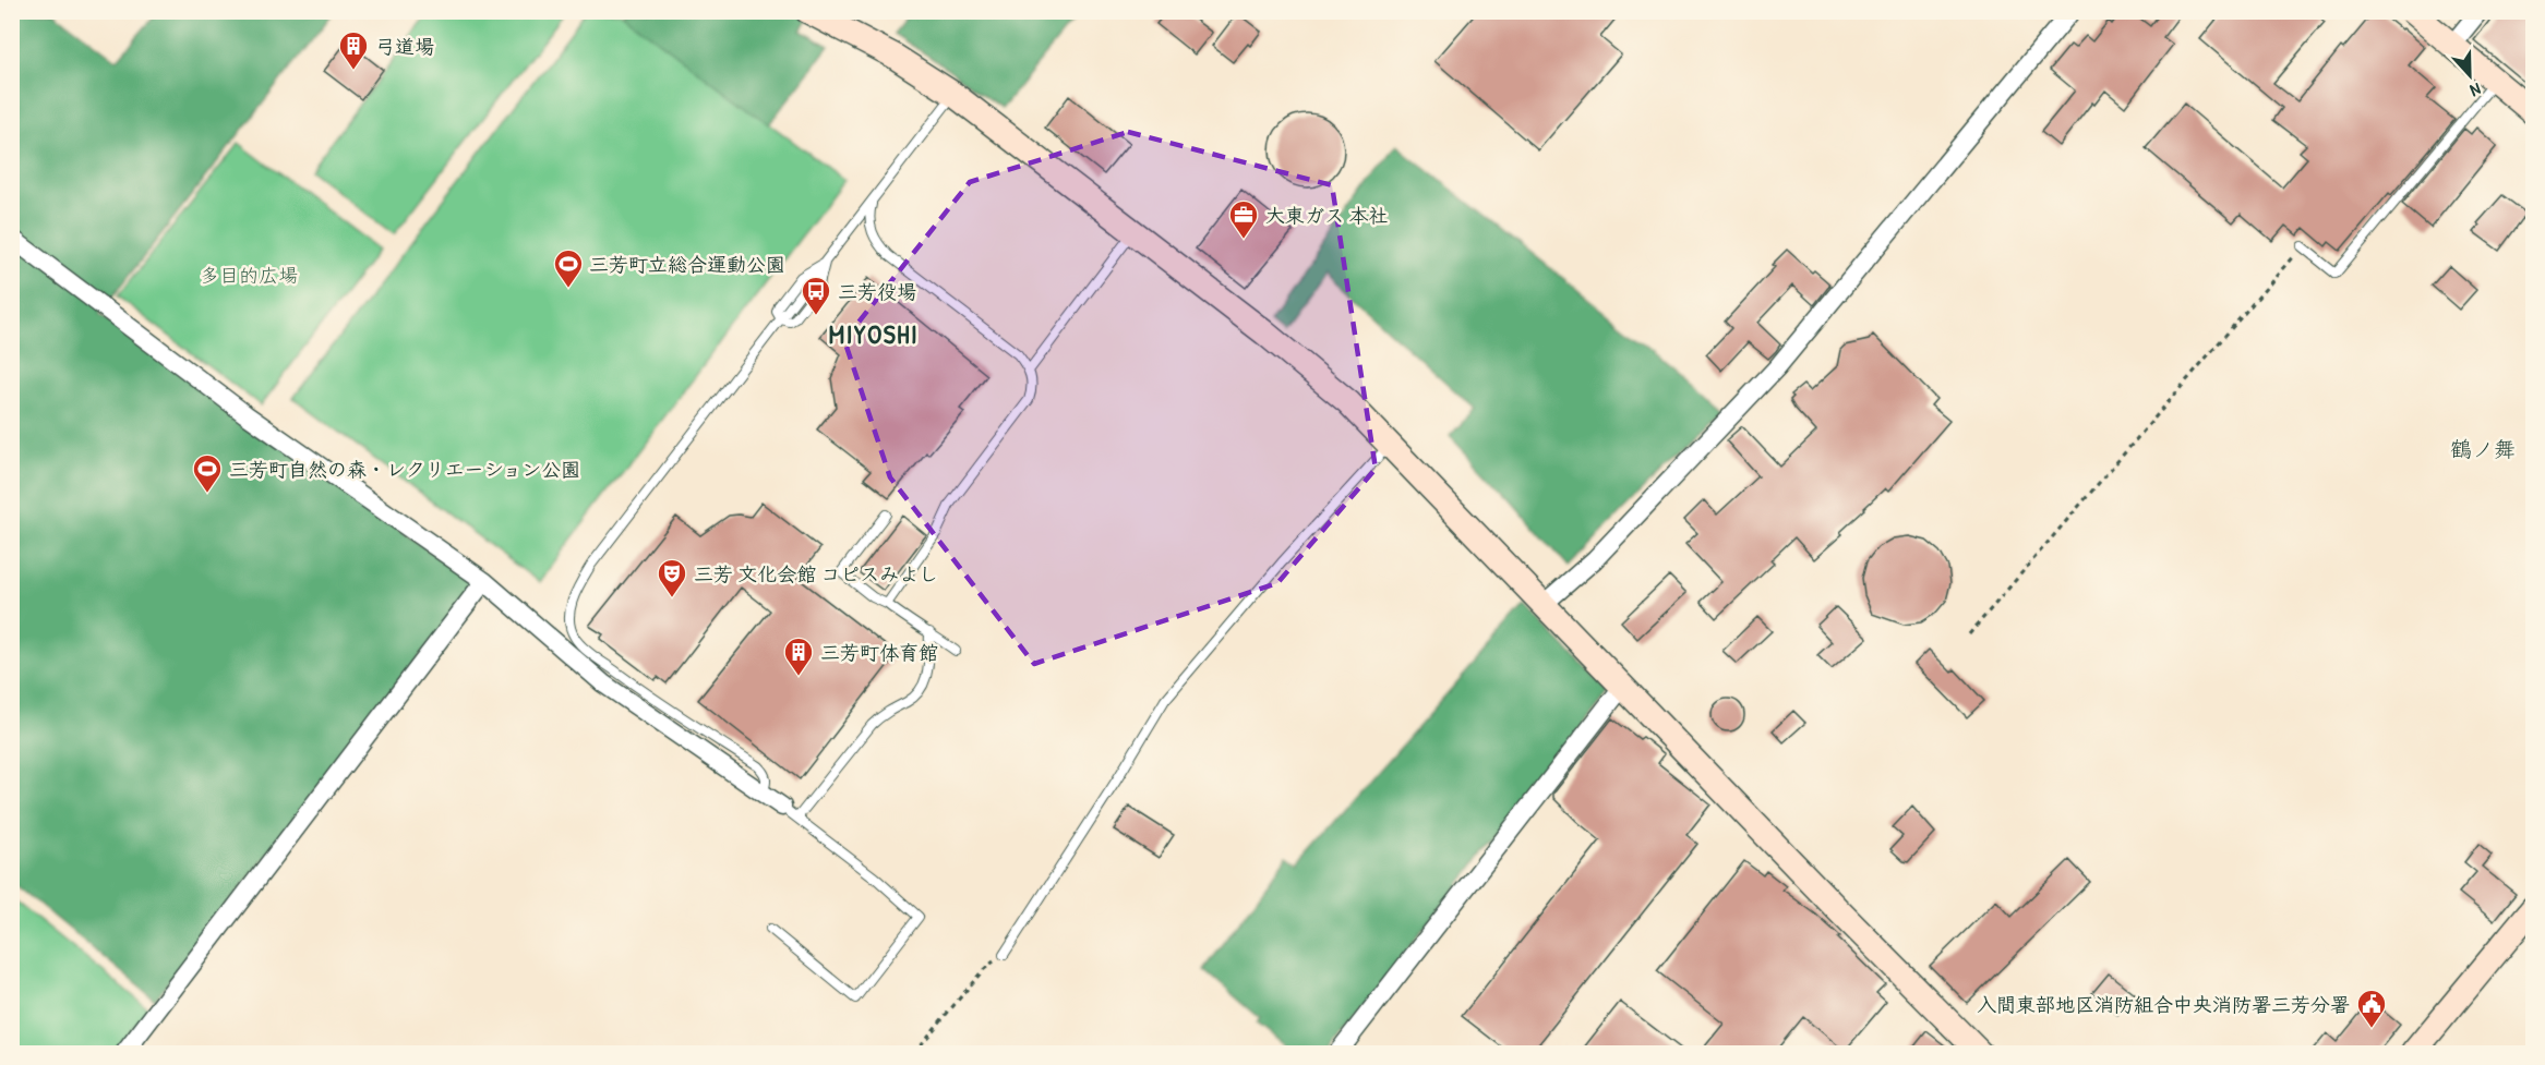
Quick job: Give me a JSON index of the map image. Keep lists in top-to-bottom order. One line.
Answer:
{"districts":["MIYOSHI","鶴ノ舞"],"parks":["多目的広場"],"places":{"building":["弓道場","三芳町体育館"],"office":["大東ガス 本社"],"sports":["三芳町立総合運動公園","三芳町自然の森・レクリエーション公園"],"bus stop":["三芳役場"],"theatre":["三芳 文化会館 コピスみよし"],"public building":["入間東部地区消防組合中央消防署三芳分署"]},"north":"bottom"}
